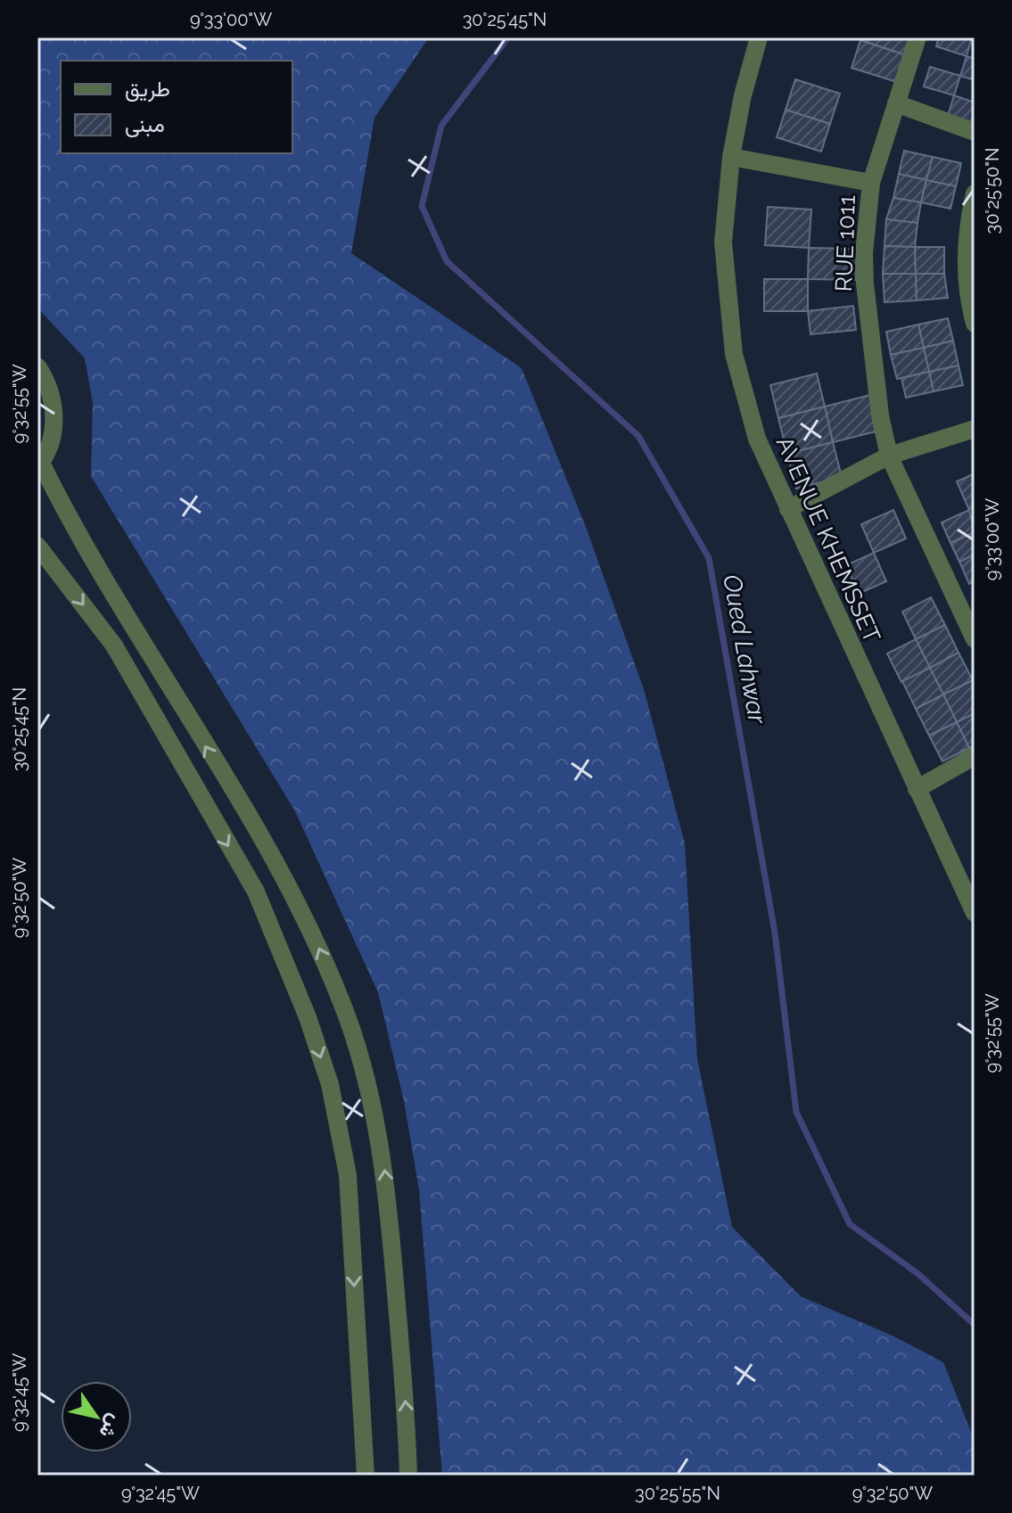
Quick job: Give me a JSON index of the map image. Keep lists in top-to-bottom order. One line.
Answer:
{"streets":{"street":["RUE 1011","AVENUE KHEMSSET"]},"water":["Oued Lahwar"],"legend":["طريق","مبنى"],"north":"bottom right","coordinates":["9°33'00\"W","30°25'45\"N","30°25'50\"N","9°32'55\"W","9°32'50\"W","9°32'45\"W","30°25'55\"N"]}
